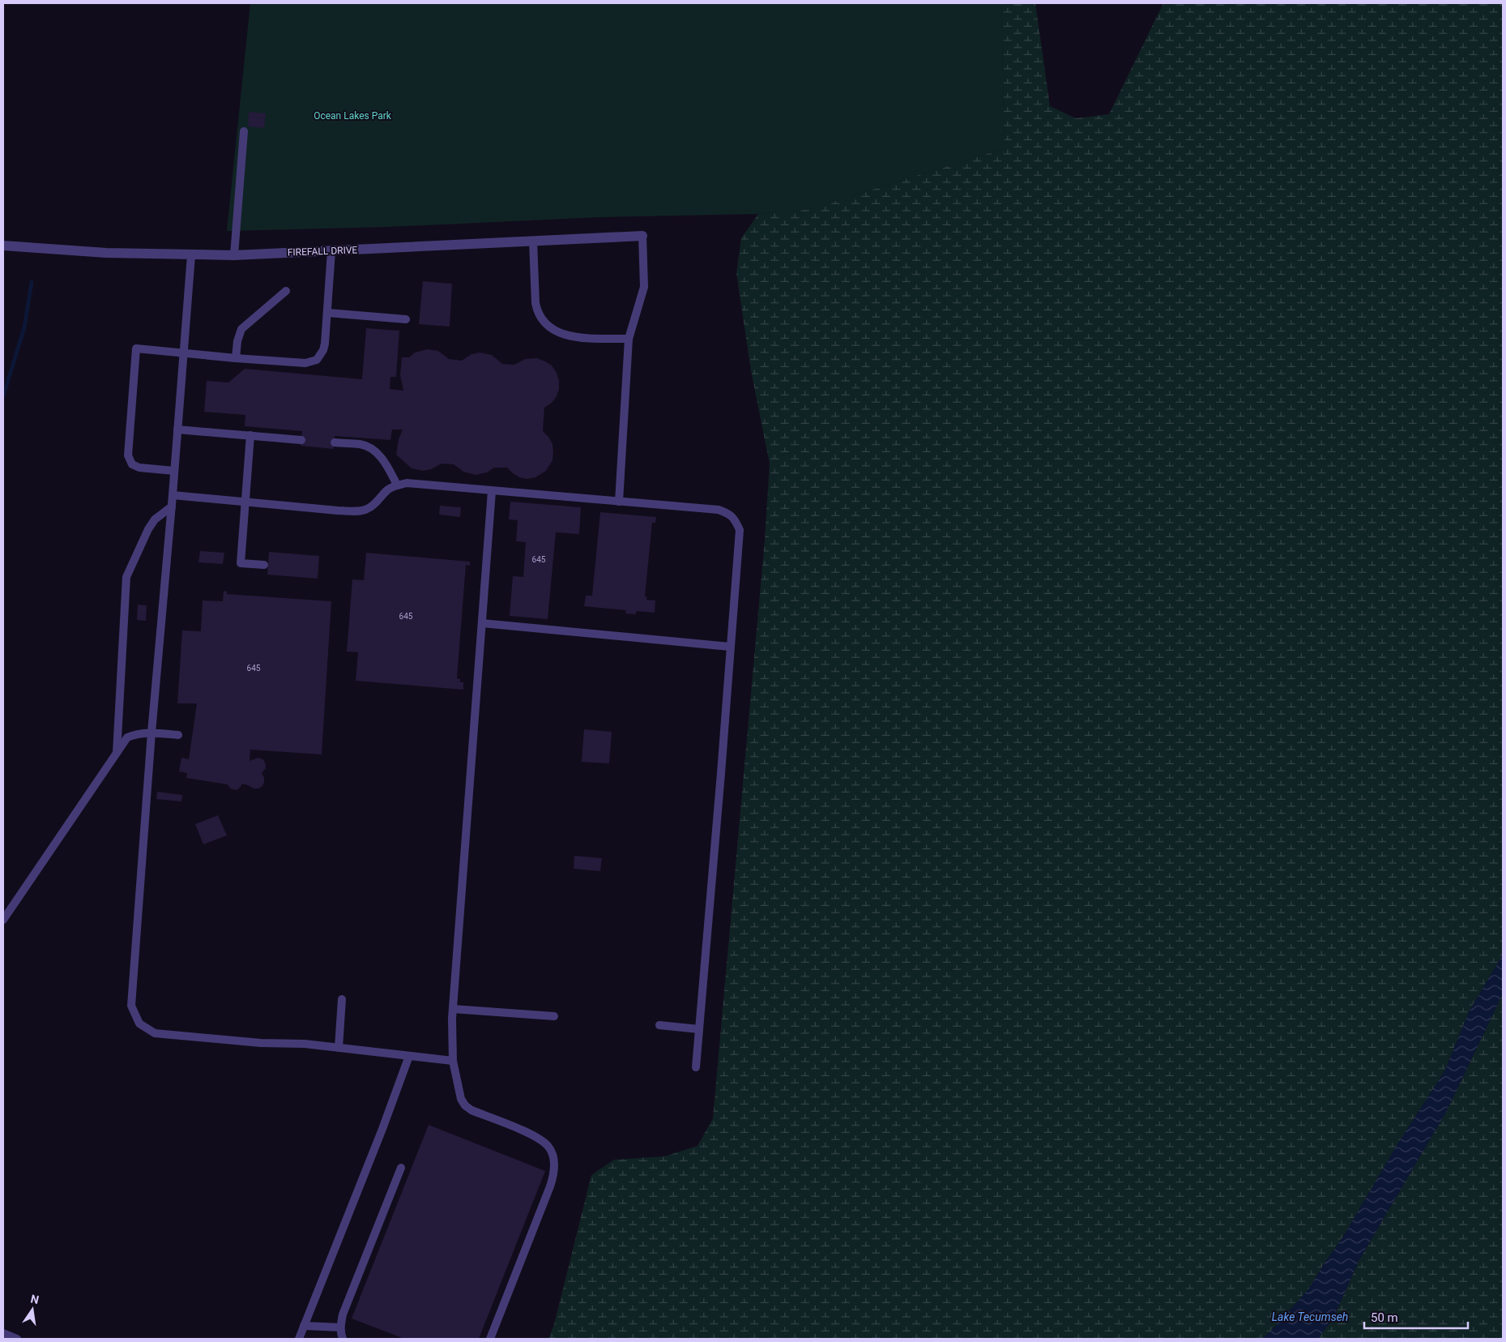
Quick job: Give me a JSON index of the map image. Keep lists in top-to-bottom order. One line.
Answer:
{"streets":{"street":["FIREFALL DRIVE"]},"water":["Lake Tecumseh"],"parks":["Ocean Lakes Park"],"house_numbers":["645","645","645"],"scale_bar":"50 m","north":"top"}
